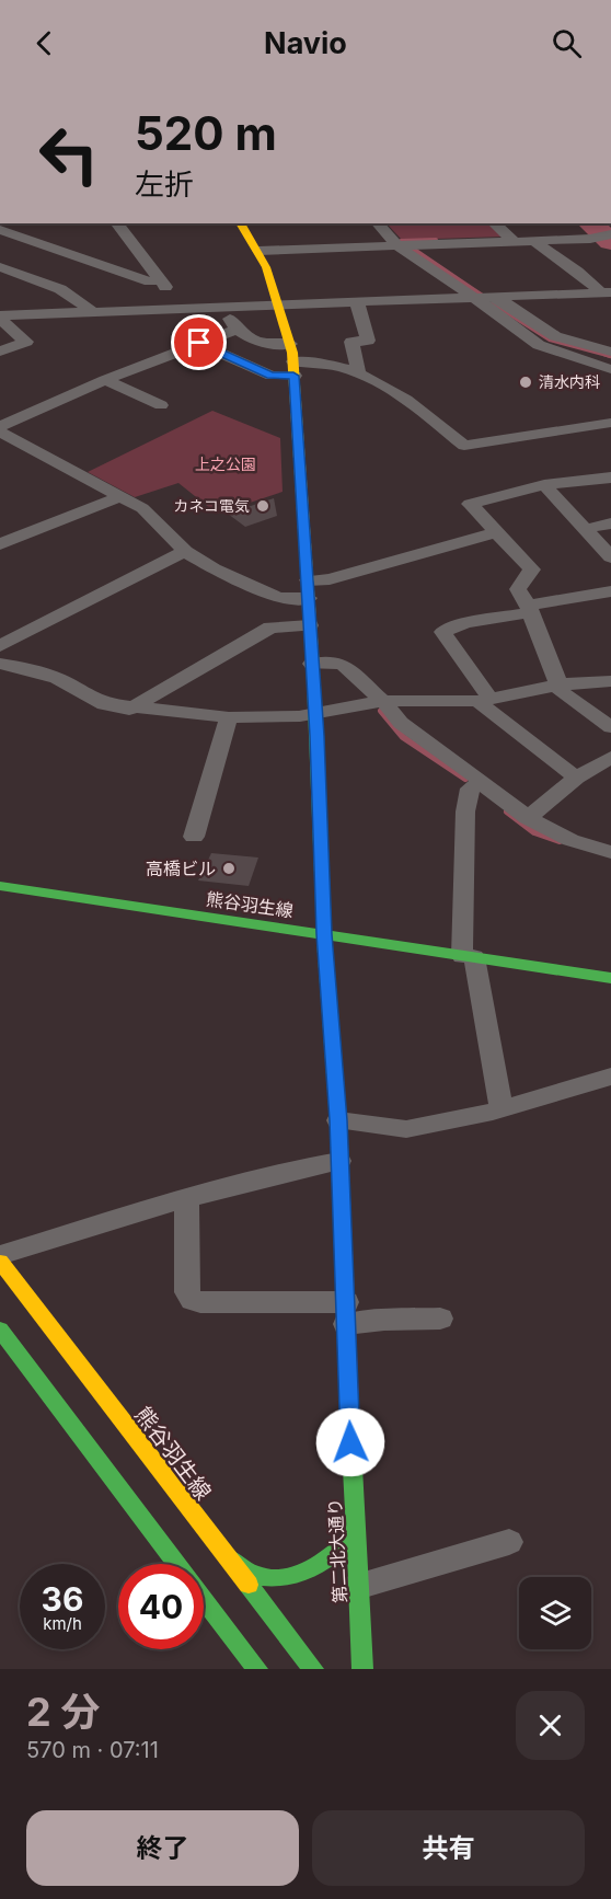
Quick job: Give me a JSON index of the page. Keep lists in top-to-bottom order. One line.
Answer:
{"streets":{"street":["熊谷羽生線","第二北大通り"]},"crossings":[["熊谷羽生線","第二北大通り"]],"parks":["上之公園"],"places":["清水内科","カネコ電気","高橋ビル"],"page":{"header":"Navio","turn":["520 m","左折"],"speed":"36 km/h","limit":"40","heading":["2 分","570 m · 07:11"],"buttons":["終了","共有"]}}
